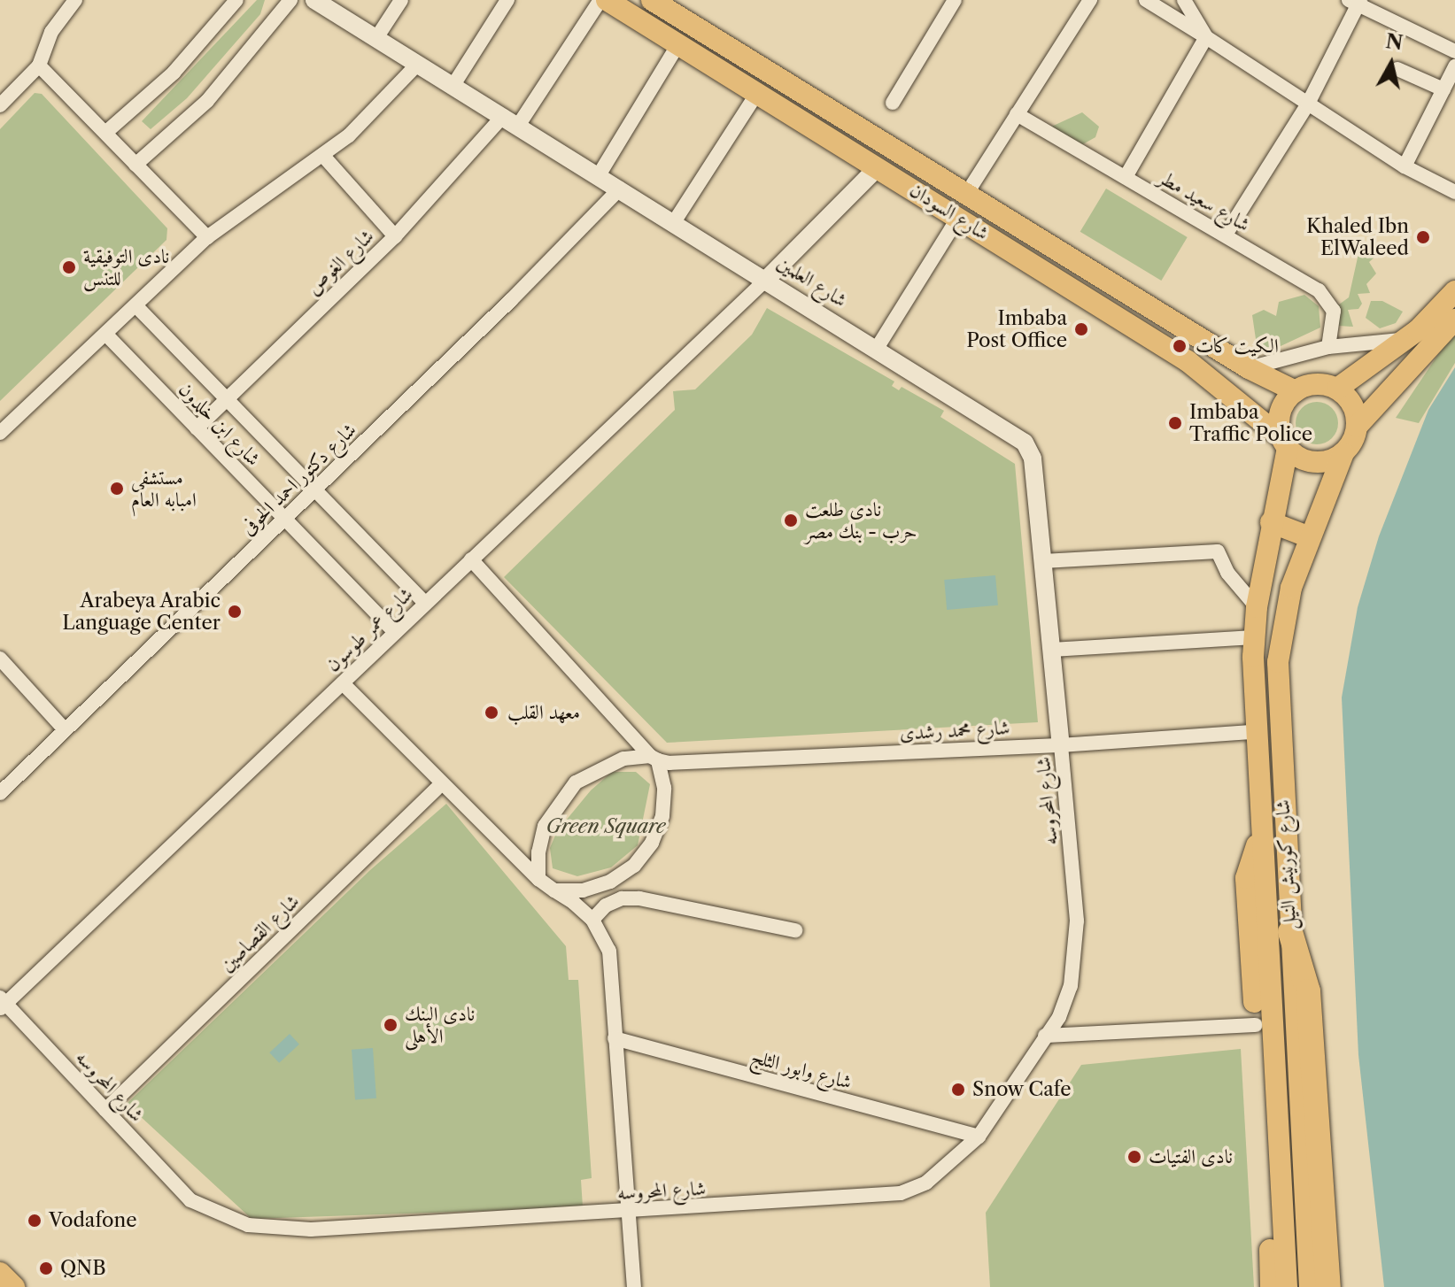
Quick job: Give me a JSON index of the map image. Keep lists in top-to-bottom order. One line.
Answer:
{"streets":{"main road":["شارع السودان","شارع كورنيش النيل"],"street":["شارع سعيد مطر","شارع الغوص","شارع العلمين","شارع ابن خلدون","شارع دكتور احمد الحوفى","شارع عمر طوسون","شارع محمد رشدى","شارع المحروسه","شارع القصاصين","شارع وابور الثلج"]},"crossings":[["شارع السودان","شارع كورنيش النيل"],["شارع الغوص","شارع العلمين"],["شارع الغوص","شارع ابن خلدون"],["شارع العلمين","شارع دكتور احمد الحوفى"],["شارع العلمين","شارع عمر طوسون"],["شارع العلمين","شارع محمد رشدى"],["شارع العلمين","شارع المحروسه"],["شارع ابن خلدون","شارع دكتور احمد الحوفى"],["شارع ابن خلدون","شارع عمر طوسون"],["شارع عمر طوسون","شارع المحروسه"],["شارع محمد رشدى","شارع المحروسه"],["شارع محمد رشدى","شارع كورنيش النيل"],["شارع المحروسه","شارع القصاصين"],["شارع المحروسه","شارع وابور الثلج"]],"parks":["Green Square"],"places":["Khaled Ibn ElWaleed","نادى التوفيقية للتنس","Imbaba Post Office","الکيت کات","Imbaba Traffic Police","مستشفى امبابه العام","نادى طلعت حرب - بنك مصر","Arabeya Arabic Language Center","معهد القلب","نادى البنك الأهلى","Snow Cafe","نادى الفتيات","Vodafone","QNB"],"north":"top"}
